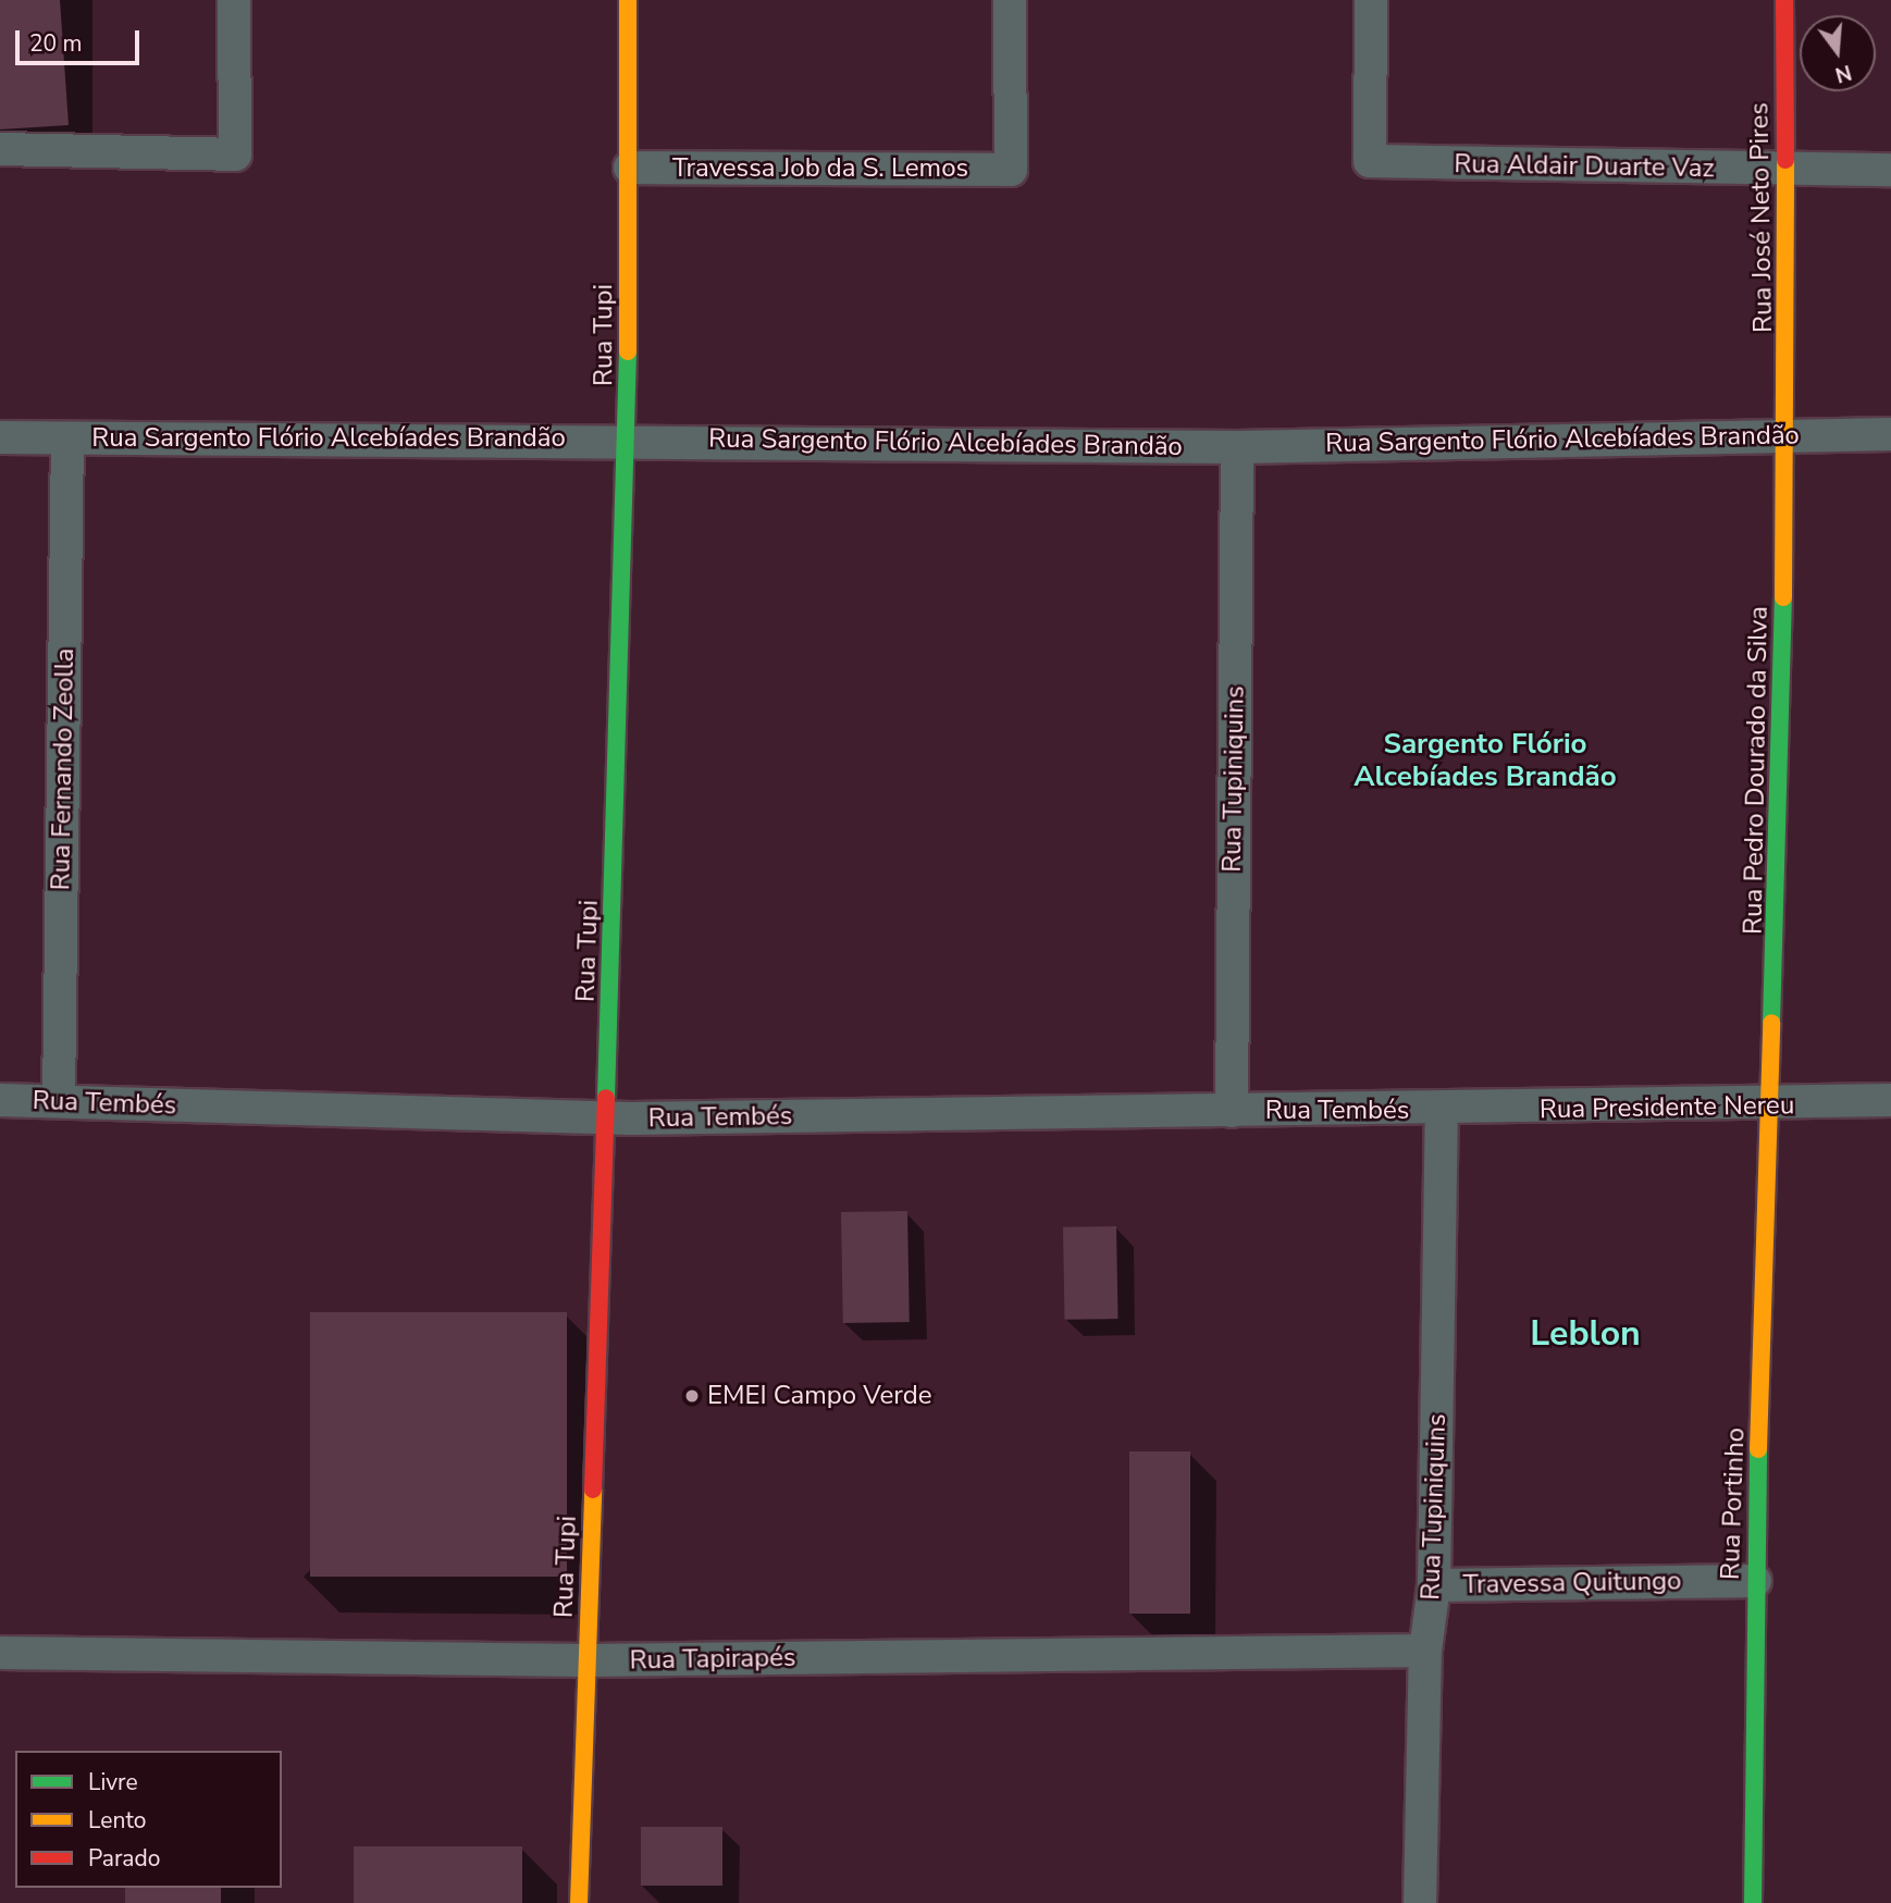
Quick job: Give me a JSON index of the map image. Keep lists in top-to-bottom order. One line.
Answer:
{"streets":{"street":["Rua Aldair Duarte Vaz","Travessa Job da S. Lemos","Rua José Neto Pires","Rua Tupi","Rua Sargento Flório Alcebíades Brandão","Rua Fernando Zeolla","Rua Pedro Dourado da Silva","Rua Tupiniquins","Rua Tembés","Rua Presidente Nereu","Rua Portinho","Travessa Quitungo","Rua Tapirapés"]},"crossings":[["Rua Aldair Duarte Vaz","Rua José Neto Pires"],["Travessa Job da S. Lemos","Rua Tupi"],["Rua José Neto Pires","Rua Sargento Flório Alcebíades Brandão"],["Rua José Neto Pires","Rua Pedro Dourado da Silva"],["Rua Tupi","Rua Sargento Flório Alcebíades Brandão"],["Rua Tupi","Rua Tembés"],["Rua Tupi","Rua Tapirapés"],["Rua Sargento Flório Alcebíades Brandão","Rua Fernando Zeolla"],["Rua Sargento Flório Alcebíades Brandão","Rua Pedro Dourado da Silva"],["Rua Sargento Flório Alcebíades Brandão","Rua Tupiniquins"],["Rua Fernando Zeolla","Rua Tembés"],["Rua Pedro Dourado da Silva","Rua Presidente Nereu"],["Rua Pedro Dourado da Silva","Rua Portinho"],["Rua Tupiniquins","Rua Tembés"],["Rua Tupiniquins","Rua Presidente Nereu"],["Rua Tupiniquins","Travessa Quitungo"],["Rua Tupiniquins","Rua Tapirapés"],["Rua Tembés","Rua Presidente Nereu"],["Rua Presidente Nereu","Rua Portinho"],["Rua Portinho","Travessa Quitungo"]],"districts":["Sargento Flório Alcebíades Brandão","Leblon"],"places":["EMEI Campo Verde"],"legend":["Livre","Lento","Parado"],"scale_bar":"20 m","north":"bottom"}
